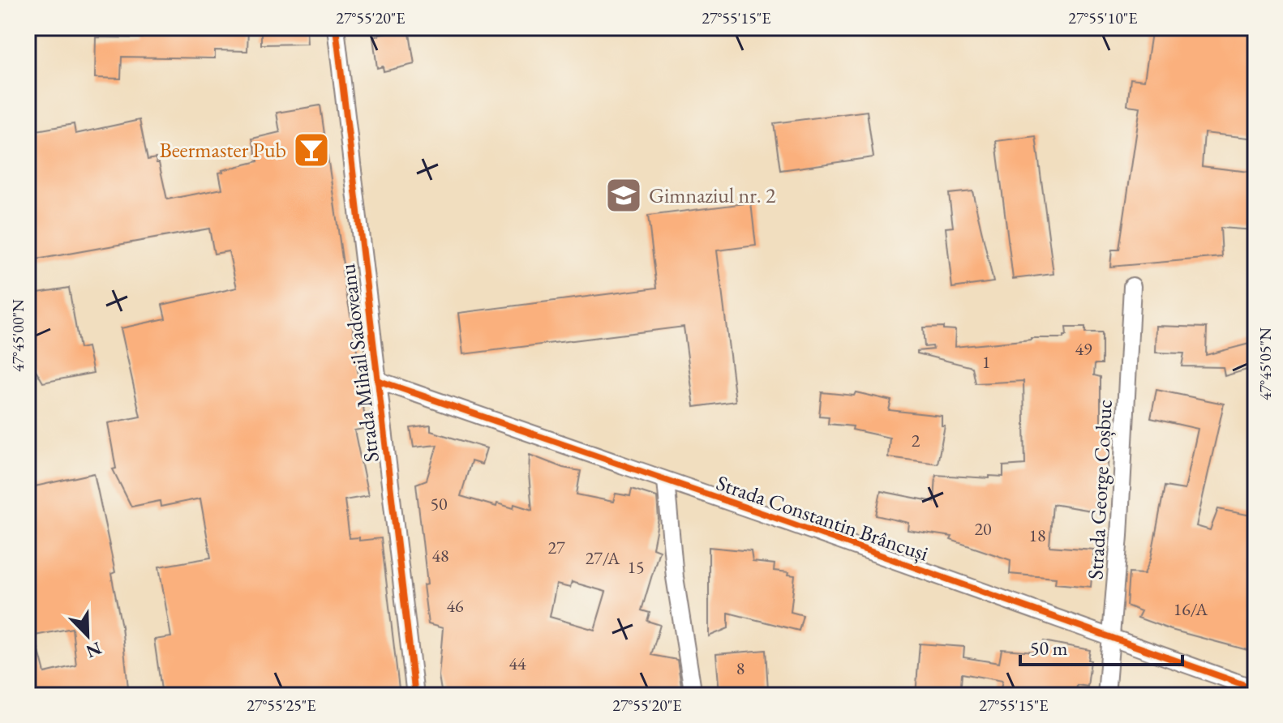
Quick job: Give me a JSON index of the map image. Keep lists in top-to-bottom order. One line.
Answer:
{"streets":{"street":["Strada Mihail Sadoveanu","Strada George Coșbuc","Strada Constantin Brâncuși"]},"crossings":[["Strada Mihail Sadoveanu","Strada Constantin Brâncuși"],["Strada George Coșbuc","Strada Constantin Brâncuși"]],"places":{"bar":["Beermaster Pub"],"school or university":["Gimnaziul nr. 2"]},"house_numbers":["49","1","2","50","20","18","27","48","27/A","15","46","16/A","44","8"],"scale_bar":"50 m","north":"bottom right","coordinates":["27°55'20\"E","27°55'15\"E","27°55'10\"E","47°45'00\"N","47°45'05\"N","27°55'25\"E"]}
